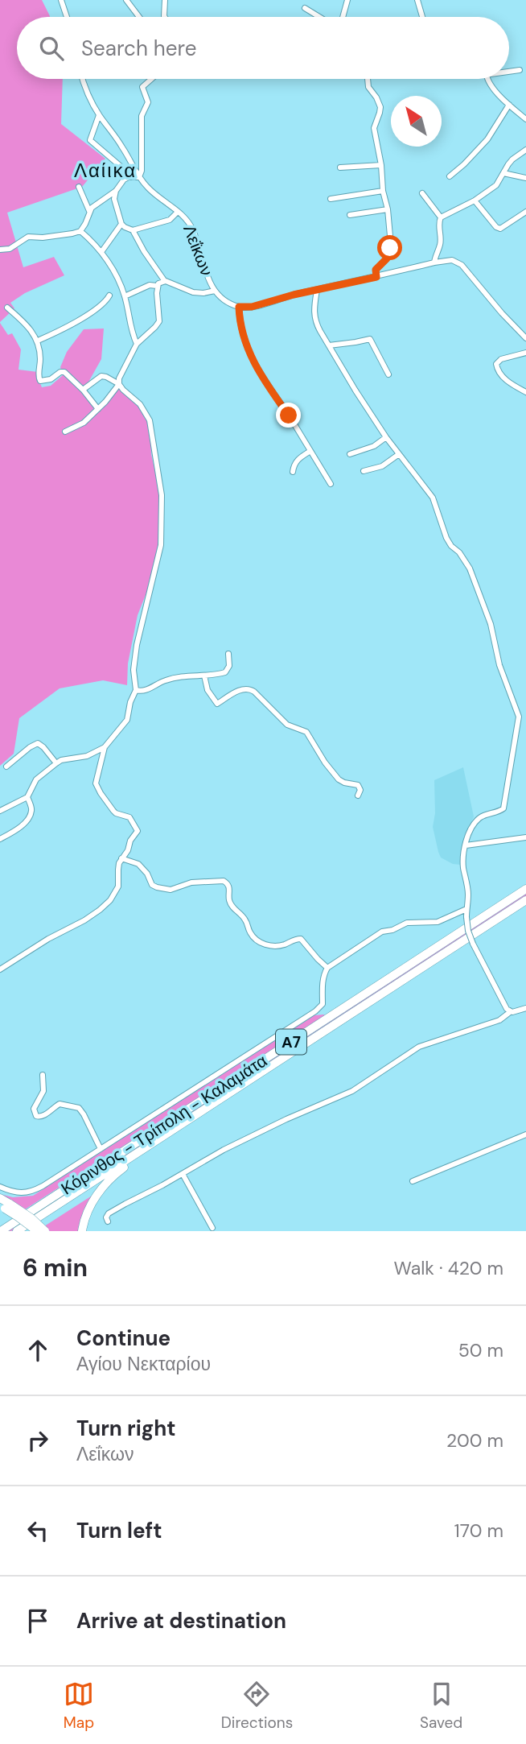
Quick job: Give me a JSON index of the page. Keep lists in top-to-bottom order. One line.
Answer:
{"streets":{"highway":["Α7","Κόρινθος - Τρίπολη - Καλαμάτα"],"street":["Λεΐκων"]},"districts":["Λαίικα"],"north":"top left","page":{"search":"Search here","heading":["6 min","Walk · 420 m"],"list":[["Continue","Αγίου Νεκταρίου","50 m"],["Turn right","Λεΐκων","200 m"],["Turn left","170 m"],"Arrive at destination"],"nav":["Map","Directions","Saved"]}}
